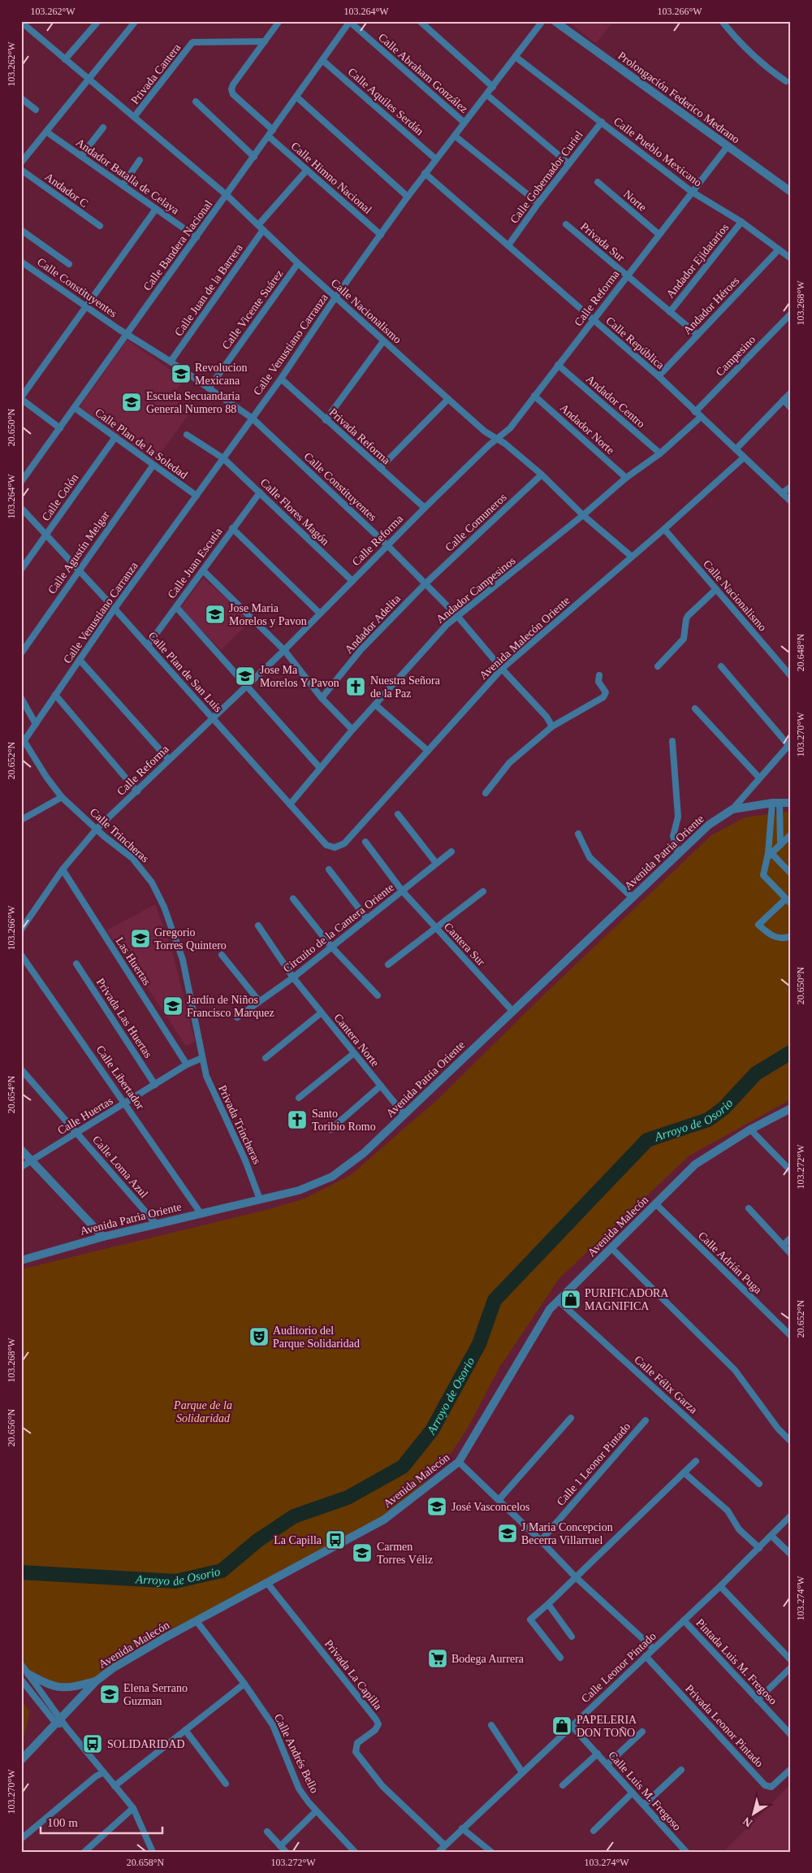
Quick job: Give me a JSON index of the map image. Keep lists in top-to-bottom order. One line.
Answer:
{"streets":{"street":["Calle Abraham González","Privada Cantera","Prolongación Federico Medrano","Calle Aquiles Serdán","Calle Pueblo Mexicano","Andador Batalla de Celaya","Calle Gobernador Curiel","Calle Himno Nacional","Andador C","Norte","Privada Sur","Calle Bandera Nacional","Andador Ejidatarios","Calle Constituyentes","Calle Juan de la Barrera","Calle Reforma","Andador Héroes","Calle Vicente Suárez","Calle Nacionalismo","Calle República","Calle Venustiano Carranza","Campesino","Andador Centro","Andador Norte","Privada Reforma","Calle Plan de la Soledad","Calle Colón","Calle Flores Magón","Calle Comuneros","Calle Agustín Melgar","Calle Juan Escutia","Andador Campesinos","Andador Adelita","Avenida Malecón Oriente","Calle Plan de San Luis","Calle Trincheras","Avenida Patria Oriente","Circuito de la Cantera Oriente","Cantera Sur","Las Huertas","Privada Las Huertas","Cantera Norte","Calle Libertador","Calle Huertas","Privada Trincheras","Calle Loma Azul","Avenida Malecón","Calle Adrián Puga","Calle Félix Garza","Calle 1 Leonor Pintado","Pintada Luis M. Fregoso","Calle Leonor Pintado","Privada La Capilla","Privada Leonor Pintado","Calle Andrés Bello","Calle Luis M. Fregoso"]},"crossings":[["Calle Abraham González","Calle Bandera Nacional"],["Calle Abraham González","Calle Venustiano Carranza"],["Privada Cantera","Calle Nacionalismo"],["Prolongación Federico Medrano","Calle Reforma"],["Calle Aquiles Serdán","Calle Bandera Nacional"],["Calle Aquiles Serdán","Calle Venustiano Carranza"],["Calle Pueblo Mexicano","Calle Gobernador Curiel"],["Calle Pueblo Mexicano","Andador Ejidatarios"],["Calle Pueblo Mexicano","Calle Reforma"],["Calle Pueblo Mexicano","Andador Héroes"],["Calle Pueblo Mexicano","Calle Venustiano Carranza"],["Andador Batalla de Celaya","Calle Bandera Nacional"],["Calle Gobernador Curiel","Calle República"],["Calle Himno Nacional","Calle Bandera Nacional"],["Calle Himno Nacional","Calle Venustiano Carranza"],["Norte","Calle Reforma"],["Privada Sur","Andador Ejidatarios"],["Privada Sur","Calle Reforma"],["Privada Sur","Andador Héroes"],["Calle Bandera Nacional","Calle Constituyentes"],["Calle Bandera Nacional","Calle Nacionalismo"],["Calle Bandera Nacional","Calle Plan de la Soledad"],["Calle Constituyentes","Calle Juan de la Barrera"],["Calle Constituyentes","Calle Reforma"],["Calle Constituyentes","Calle Vicente Suárez"],["Calle Constituyentes","Calle Venustiano Carranza"],["Calle Constituyentes","Calle Comuneros"],["Calle Constituyentes","Andador Campesinos"],["Calle Constituyentes","Andador Adelita"],["Calle Constituyentes","Avenida Malecón Oriente"],["Calle Juan de la Barrera","Calle Nacionalismo"],["Calle Reforma","Calle Nacionalismo"],["Calle Reforma","Calle República"],["Calle Reforma","Andador Centro"],["Calle Reforma","Andador Norte"],["Calle Reforma","Privada Reforma"],["Calle Reforma","Calle Flores Magón"],["Calle Reforma","Calle Plan de San Luis"],["Calle Reforma","Calle Trincheras"],["Calle Reforma","Las Huertas"],["Andador Héroes","Calle República"],["Calle Vicente Suárez","Calle Nacionalismo"],["Calle Nacionalismo","Calle Venustiano Carranza"],["Calle Nacionalismo","Calle Comuneros"],["Calle Nacionalismo","Andador Campesinos"],["Calle Nacionalismo","Avenida Malecón Oriente"],["Calle República","Calle Venustiano Carranza"],["Calle República","Campesino"],["Calle República","Andador Campesinos"],["Calle República","Avenida Malecón Oriente"],["Calle Venustiano Carranza","Privada Reforma"],["Calle Venustiano Carranza","Calle Plan de la Soledad"],["Calle Venustiano Carranza","Calle Flores Magón"],["Calle Venustiano Carranza","Calle Plan de San Luis"],["Calle Venustiano Carranza","Calle Trincheras"],["Andador Centro","Andador Campesinos"],["Andador Norte","Andador Campesinos"],["Calle Plan de la Soledad","Calle Colón"],["Calle Plan de la Soledad","Calle Agustín Melgar"],["Calle Colón","Calle Plan de San Luis"],["Calle Flores Magón","Calle Juan Escutia"],["Calle Comuneros","Andador Adelita"],["Calle Agustín Melgar","Calle Plan de San Luis"],["Calle Juan Escutia","Calle Plan de San Luis"],["Andador Campesinos","Calle Plan de San Luis"],["Avenida Malecón Oriente","Calle Plan de San Luis"],["Calle Trincheras","Calle Huertas"],["Calle Trincheras","Privada Trincheras"],["Avenida Patria Oriente","Cantera Sur"],["Avenida Patria Oriente","Cantera Norte"],["Avenida Patria Oriente","Calle Libertador"],["Avenida Patria Oriente","Privada Trincheras"],["Avenida Patria Oriente","Calle Loma Azul"],["Circuito de la Cantera Oriente","Cantera Sur"],["Circuito de la Cantera Oriente","Cantera Norte"],["Las Huertas","Calle Huertas"],["Privada Las Huertas","Calle Huertas"],["Calle Libertador","Calle Huertas"],["Calle Huertas","Privada Trincheras"],["Calle Huertas","Calle Loma Azul"],["Avenida Malecón","Calle Adrián Puga"],["Avenida Malecón","Calle Félix Garza"],["Avenida Malecón","Privada La Capilla"],["Avenida Malecón","Calle Andrés Bello"],["Pintada Luis M. Fregoso","Calle Leonor Pintado"],["Calle Leonor Pintado","Privada La Capilla"],["Calle Leonor Pintado","Privada Leonor Pintado"],["Calle Leonor Pintado","Calle Luis M. Fregoso"]],"water":["Arroyo de Osorio"],"parks":["Parque de la Solidaridad"],"places":{"school or university":["Revolucion Mexicana","Escuela Secuandaria General Numero 88","Jose Maria Morelos y Pavon","Jose Ma Morelos Y Pavon","Gregorio Torres Quintero","Jardín de Niños Francisco Marquez","José Vasconcelos","J Maria Concepcion Becerra Villarruel","Carmen Torres Véliz","Elena Serrano Guzman"],"church":["Nuestra Señora de la Paz","Santo Toribio Romo"],"shop":["PURIFICADORA MAGNIFICA","PAPELERIA DON TOÑO"],"theatre":["Auditorio del Parque Solidaridad"],"bus stop":["La Capilla","SOLIDARIDAD"],"supermarket":["Bodega Aurrera"]},"scale_bar":"100 m","north":"bottom left","coordinates":["103.262°W","103.264°W","103.266°W","103.268°W","20.650°N","20.648°N","103.270°W","20.652°N","20.654°N","103.272°W","20.656°N","103.274°W","20.658°N"]}
